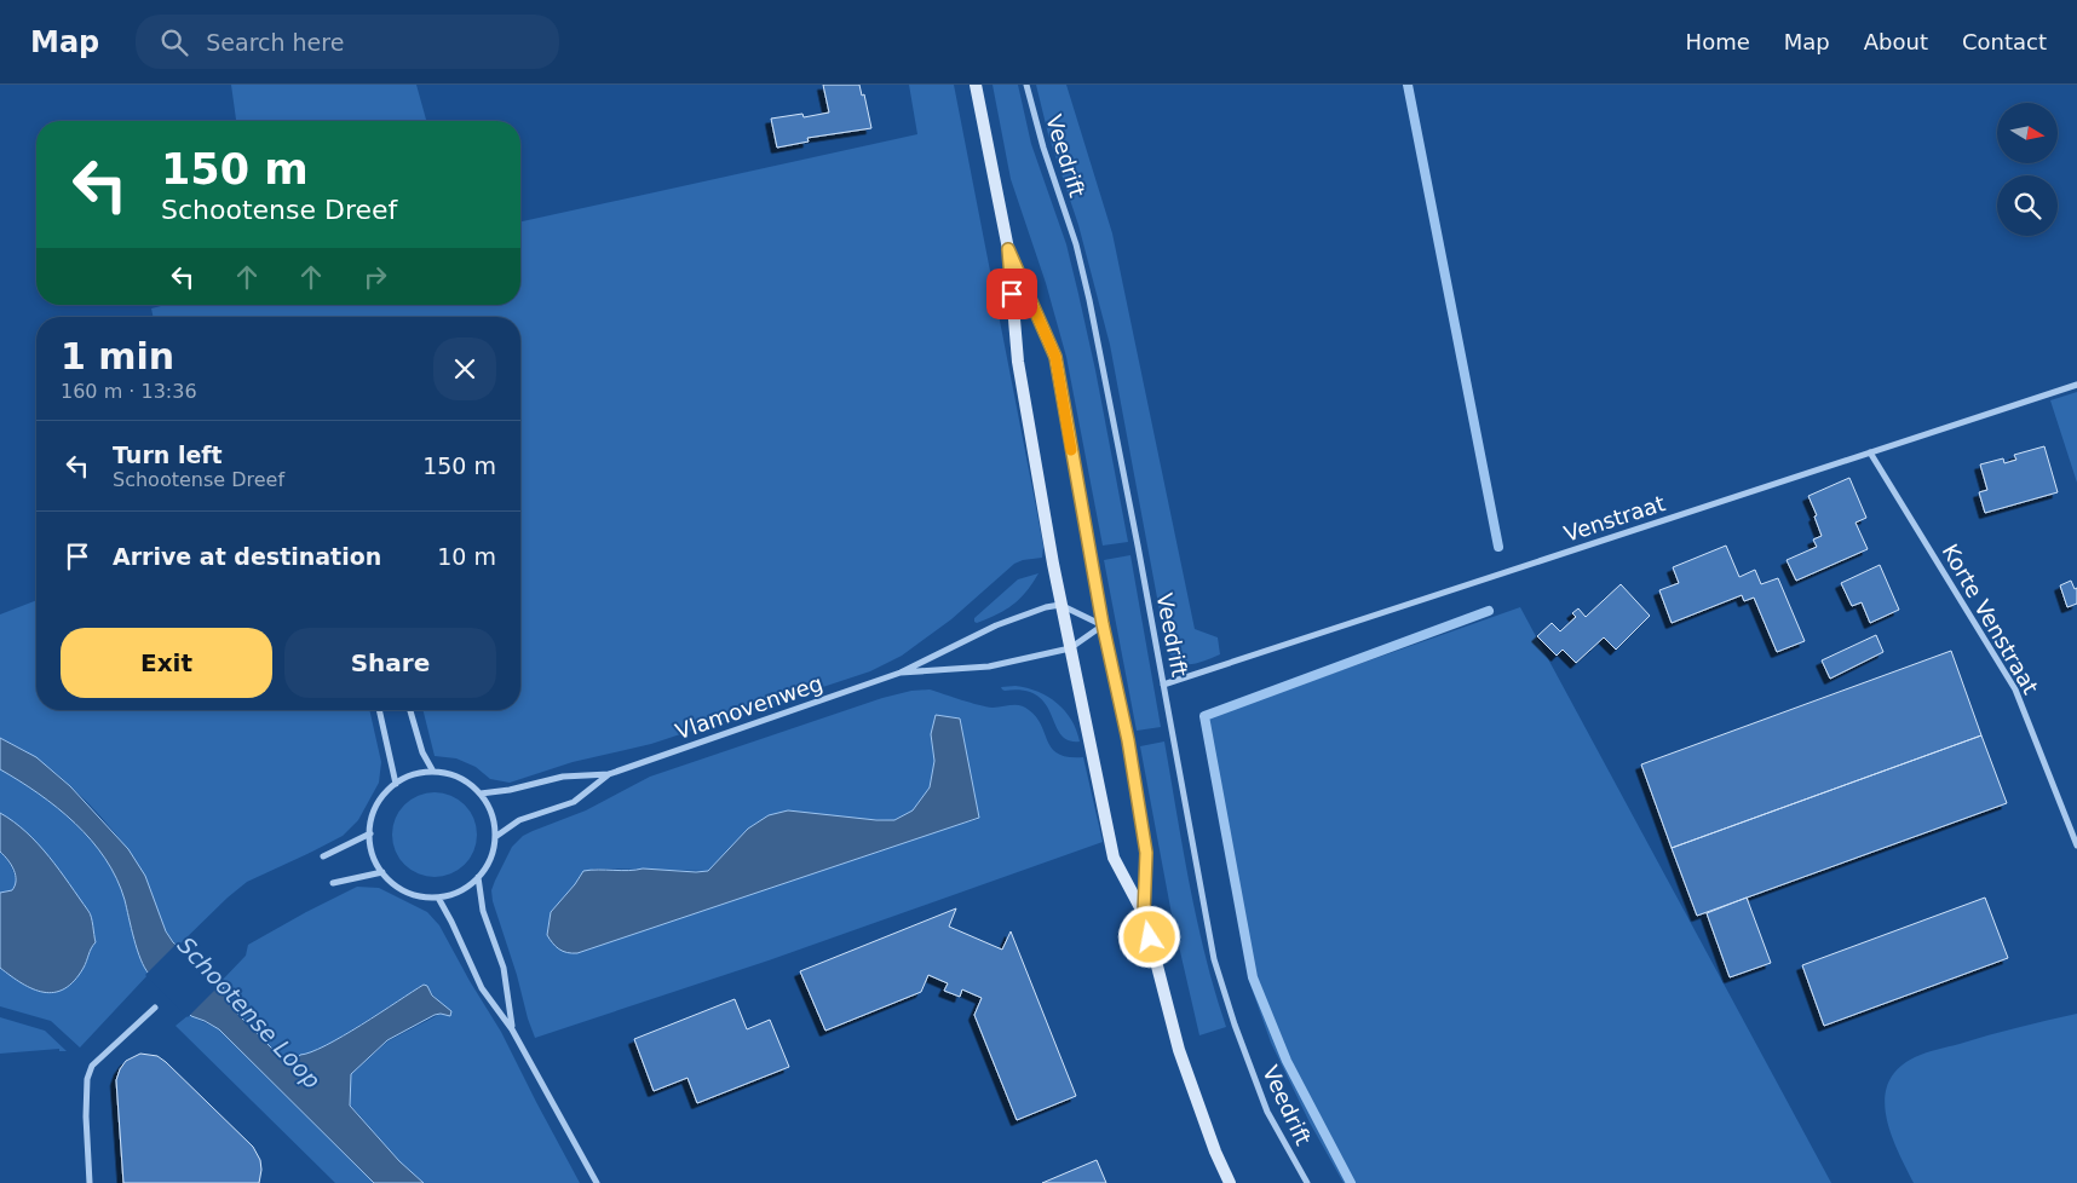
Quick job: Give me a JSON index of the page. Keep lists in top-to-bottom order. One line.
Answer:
{"streets":{"street":["Veedrift","Venstraat","Korte Venstraat","Vlamovenweg"]},"crossings":[["Veedrift","Venstraat"],["Venstraat","Korte Venstraat"]],"water":["Schootense Loop"],"north":"right","page":{"header":"Map","search":"Search here","nav":["Home","Map","About","Contact"],"turn":["150 m","Schootense Dreef"],"heading":["1 min","160 m · 13:36"],"list":[{"name":"Turn left","note":"Schootense Dreef","value":"150 m"},{"name":"Arrive at destination","value":"10 m"}],"buttons":["Exit","Share"]}}
